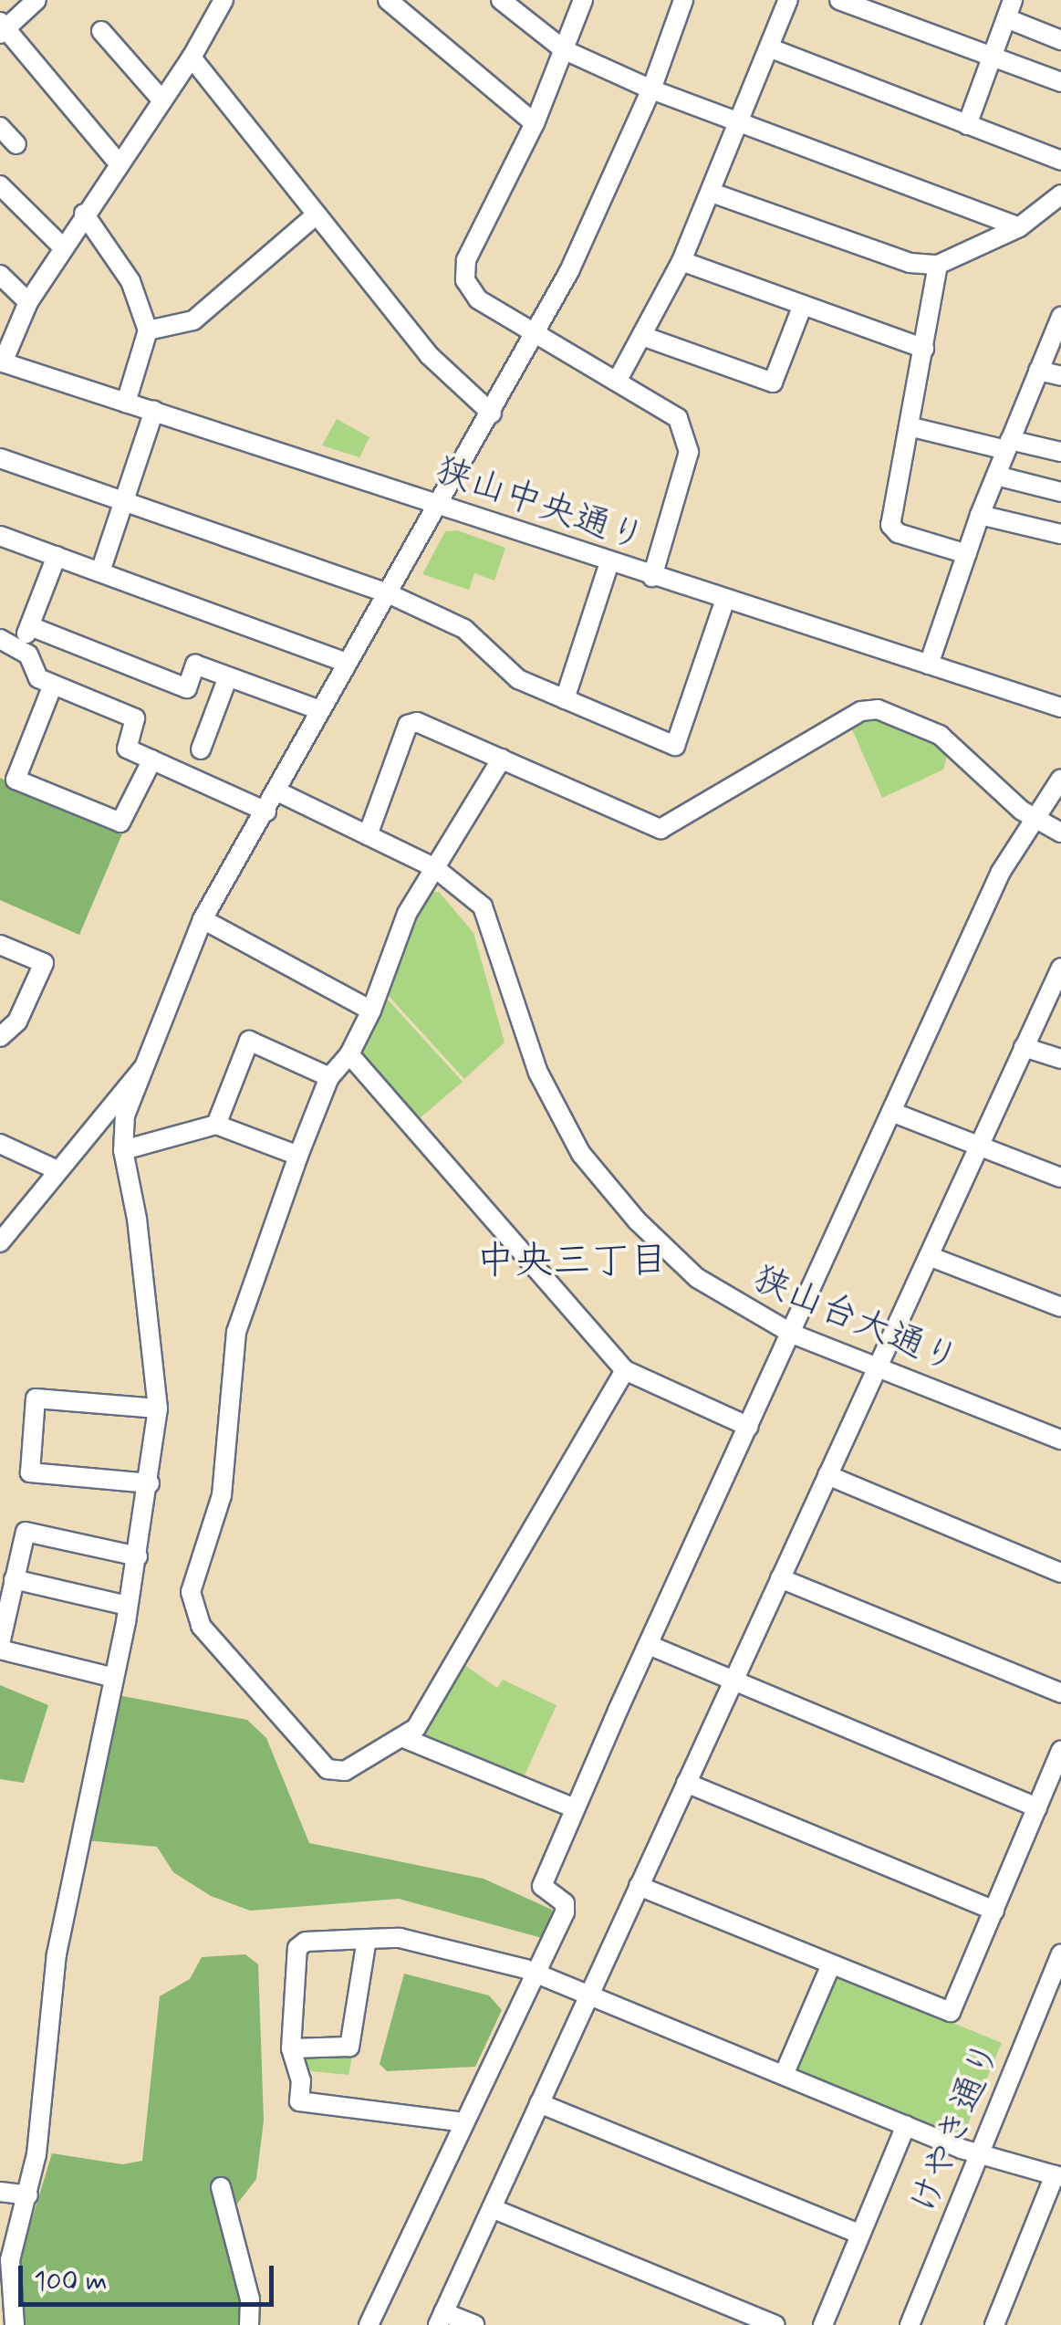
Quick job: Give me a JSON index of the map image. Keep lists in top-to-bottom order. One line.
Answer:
{"streets":{"street":["狭山中央通り","狭山台大通り","けやき通り"]},"districts":["中央三丁目"],"scale_bar":"100 m"}
